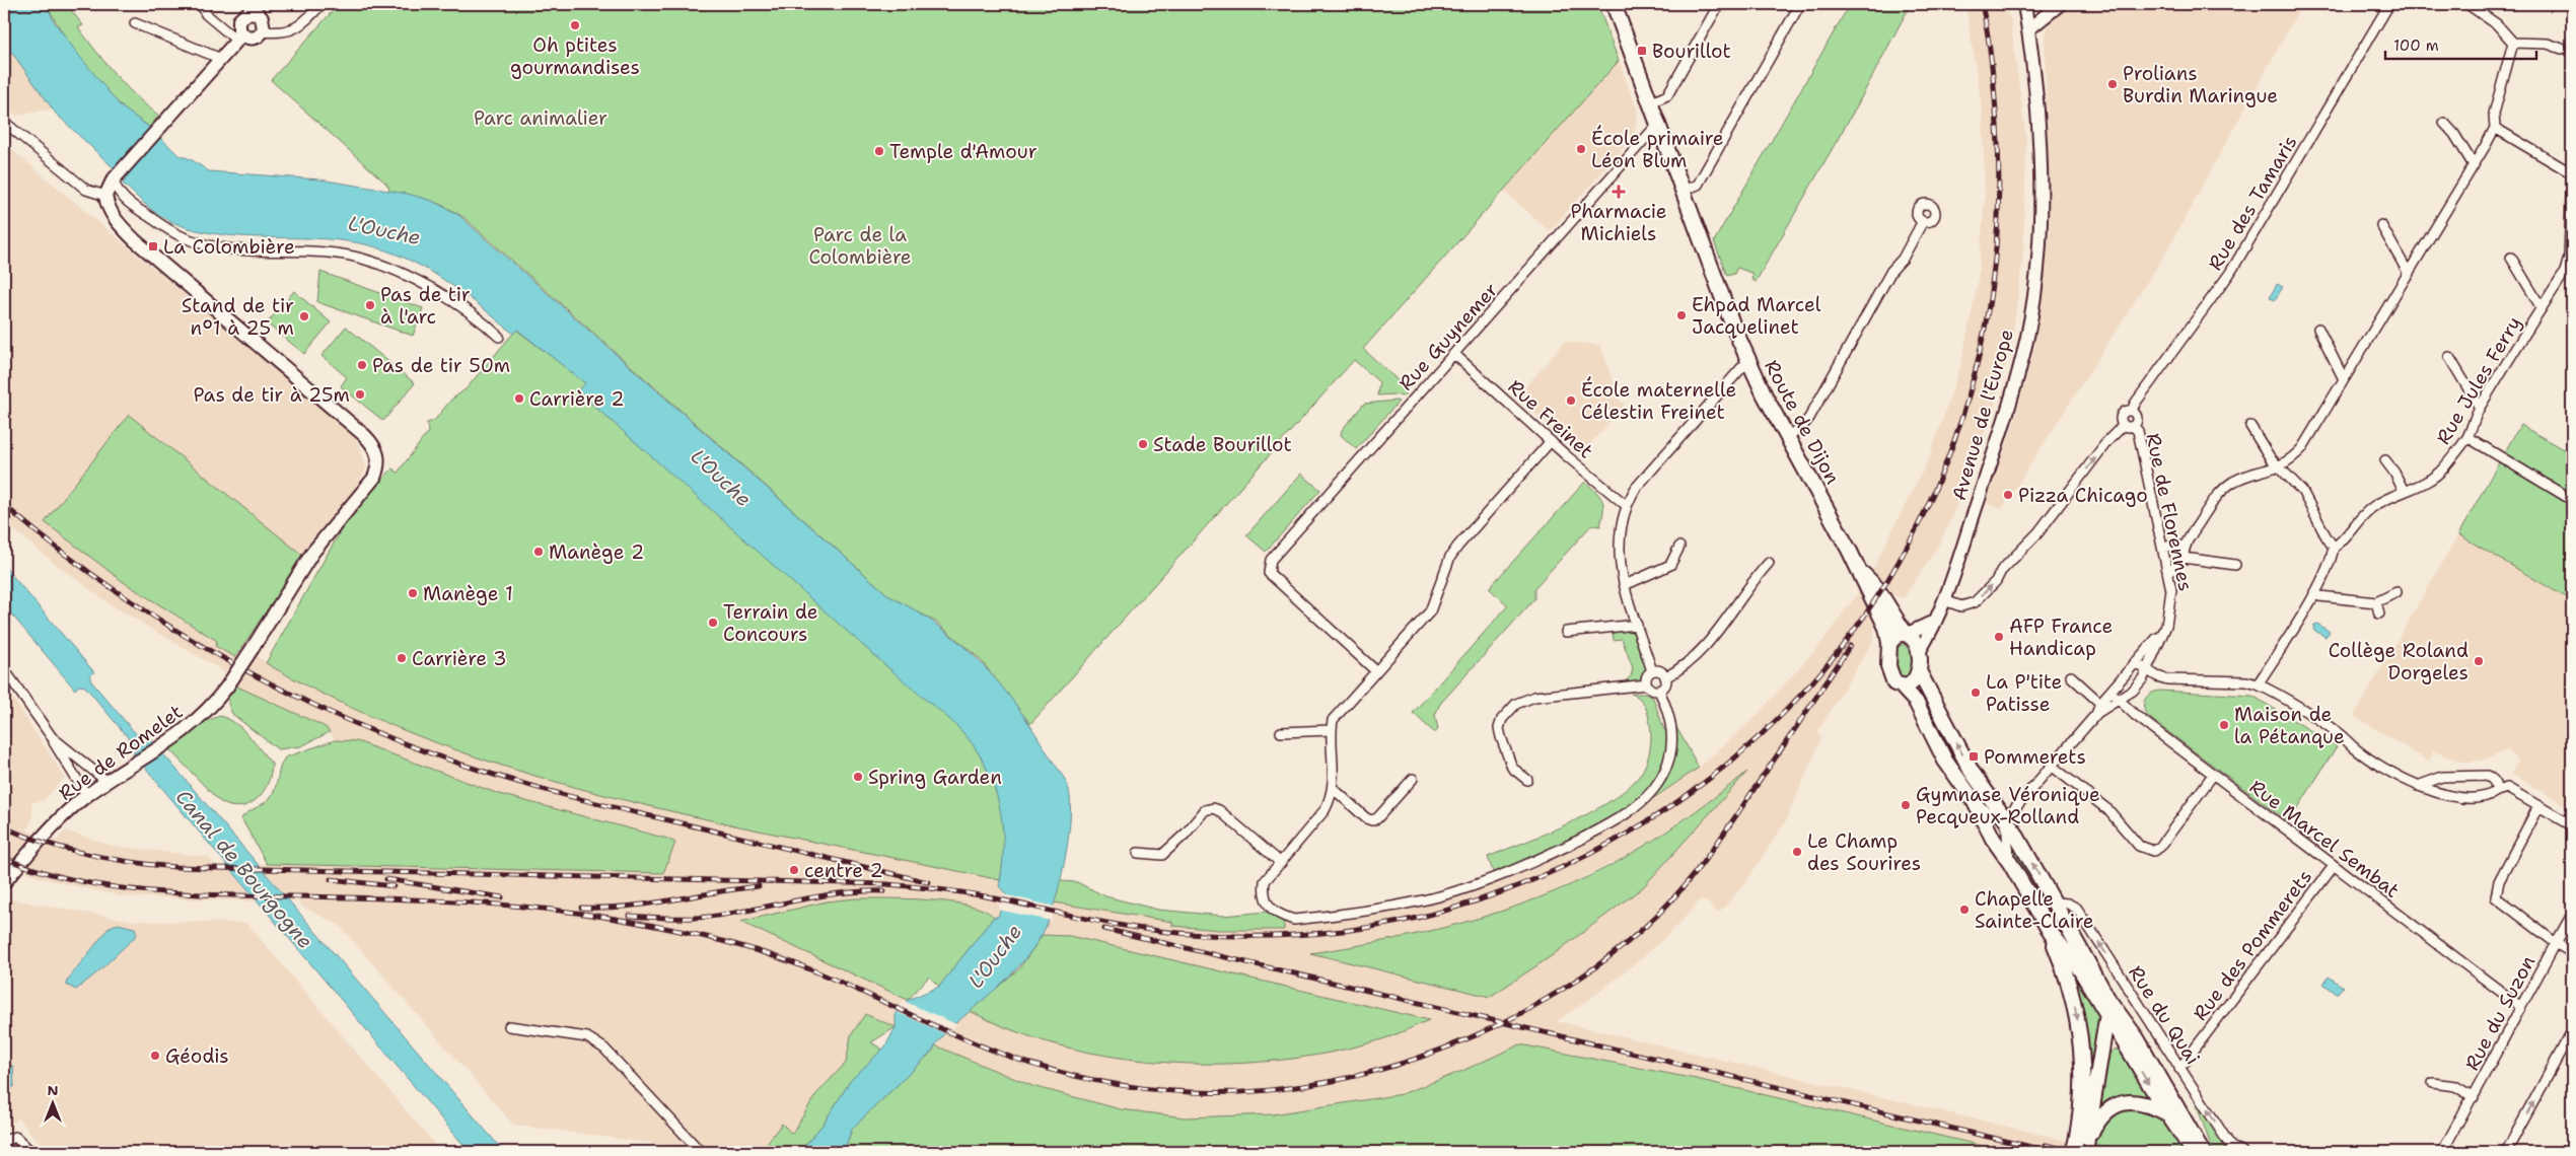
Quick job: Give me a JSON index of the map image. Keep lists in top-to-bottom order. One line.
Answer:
{"streets":{"main road":["Route de Dijon"],"street":["Rue des Tamaris","Rue Guynemer","Rue Jules Ferry","Avenue de l'Europe","Rue Freinet","Rue de Florennes","Rue de Romelet","Rue Marcel Sembat","Rue des Pommerets","Rue du Suzon","Rue du Quai"]},"crossings":[["Rue des Tamaris","Rue de Florennes"],["Rue Guynemer","Rue Freinet"],["Rue Guynemer","Route de Dijon"],["Avenue de l'Europe","Route de Dijon"],["Rue de Florennes","Rue Marcel Sembat"],["Rue Marcel Sembat","Rue des Pommerets"],["Rue Marcel Sembat","Rue du Suzon"],["Rue des Pommerets","Rue du Quai"]],"one_way":["Rue du Quai"],"water":["L'Ouche","Canal de Bourgogne"],"parks":["Parc animalier","Parc de la Colombière"],"places":{"other":["Oh ptites gourmandises","Prolians Burdin Maringue","École primaire Léon Blum","Temple d'Amour","Pas de tir à l'arc","Ehpad Marcel Jacquelinet","Stand de tir n°1 à 25 m","Pas de tir 50m","Pas de tir à 25m","Carrière 2","École maternelle Célestin Freinet","Stade Bourillot","Pizza Chicago","Manège 2","Manège 1","Terrain de Concours","AFP France Handicap","Carrière 3","Collège Roland Dorgeles","La P'tite Patisse","Maison de la Pétanque","Spring Garden","Gymnase Véronique Pecqueux-Rolland","Le Champ des Sourires","centre 2","Chapelle Sainte-Claire","Géodis"],"transit":["Bourillot","La Colombière","Pommerets"],"health":["Pharmacie Michiels"]},"scale_bar":"100 m","north":"top"}
